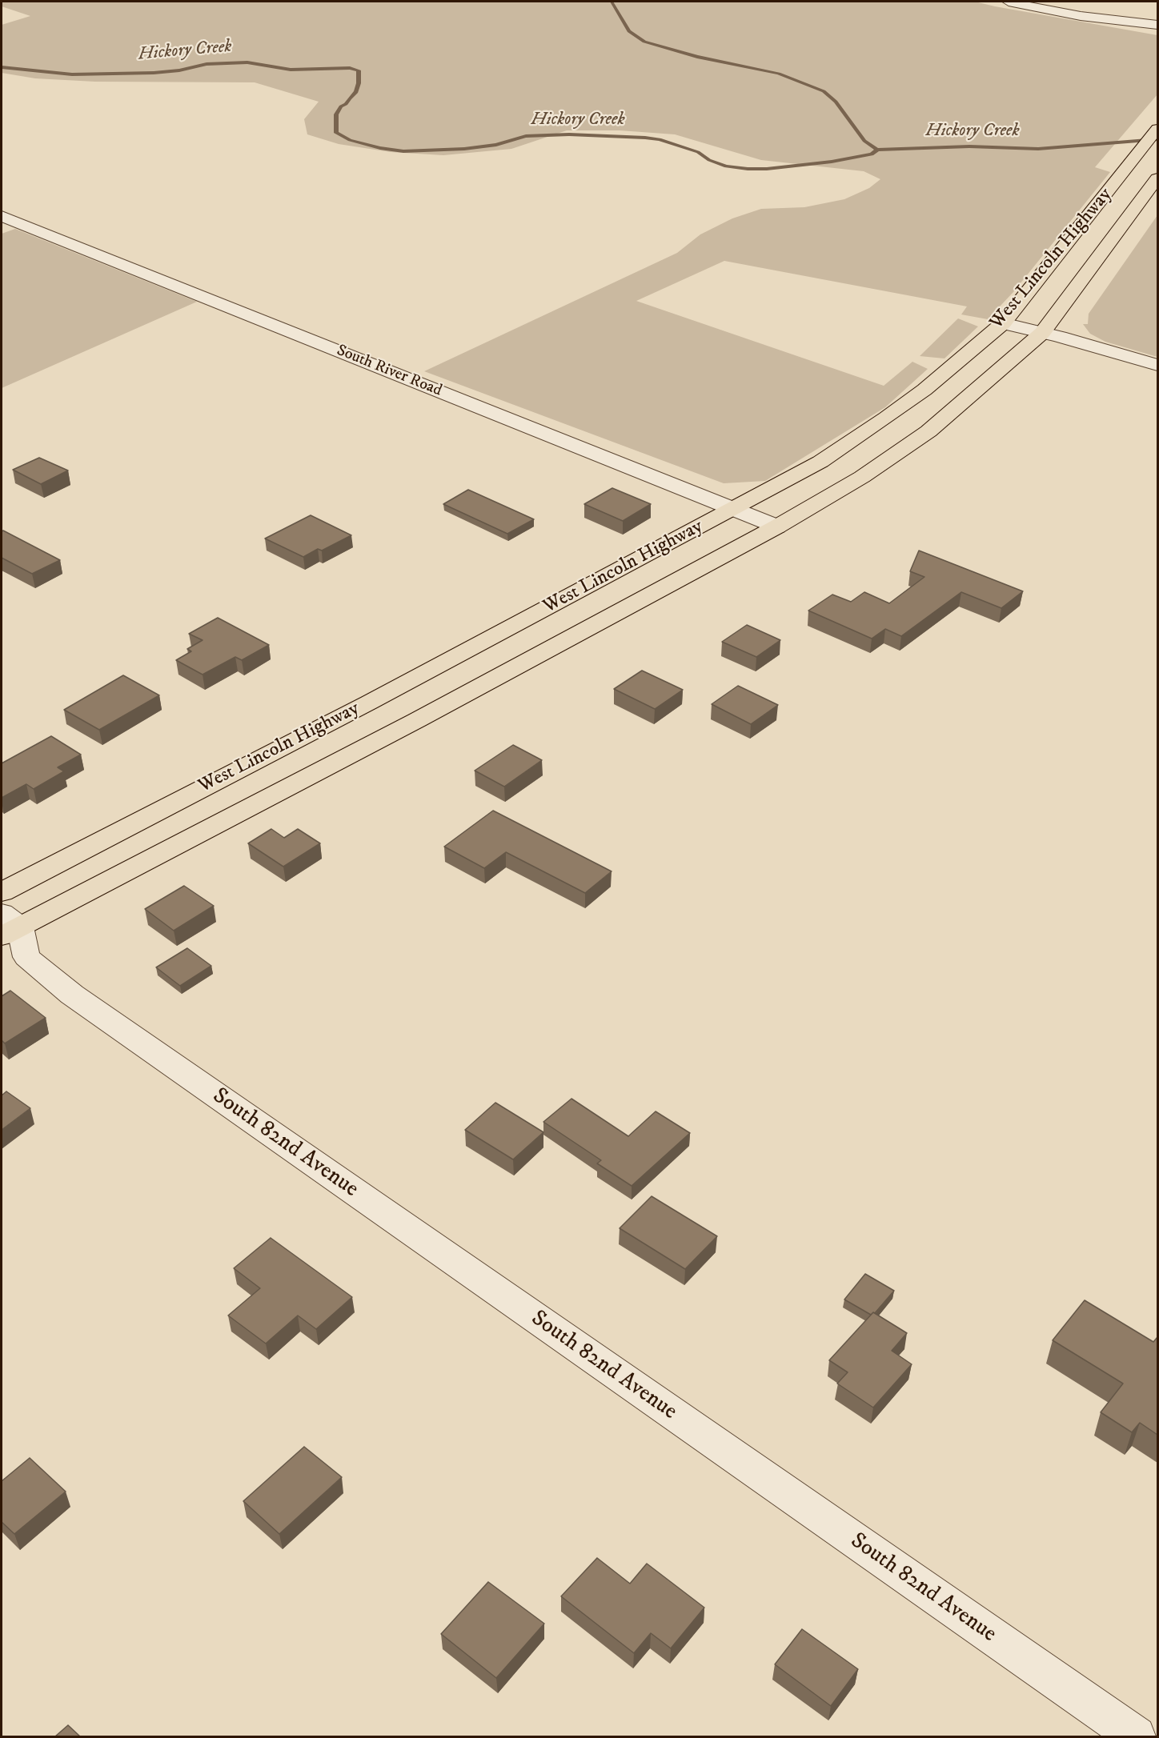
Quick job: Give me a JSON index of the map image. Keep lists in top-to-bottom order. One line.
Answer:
{"streets":{"main road":["West Lincoln Highway"],"street":["South River Road","South 82nd Avenue"]},"crossings":[["West Lincoln Highway","South River Road"],["West Lincoln Highway","South 82nd Avenue"]],"water":["Hickory Creek"]}
